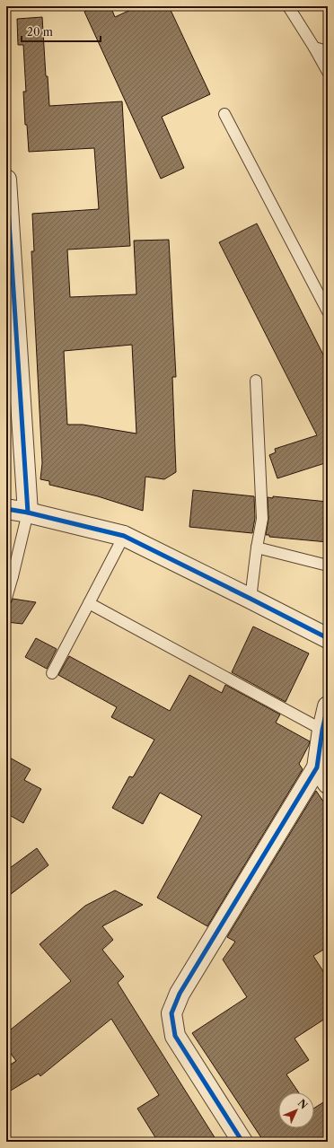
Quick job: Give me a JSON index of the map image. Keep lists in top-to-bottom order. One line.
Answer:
{"scale_bar":"20 m","north":"top right"}
